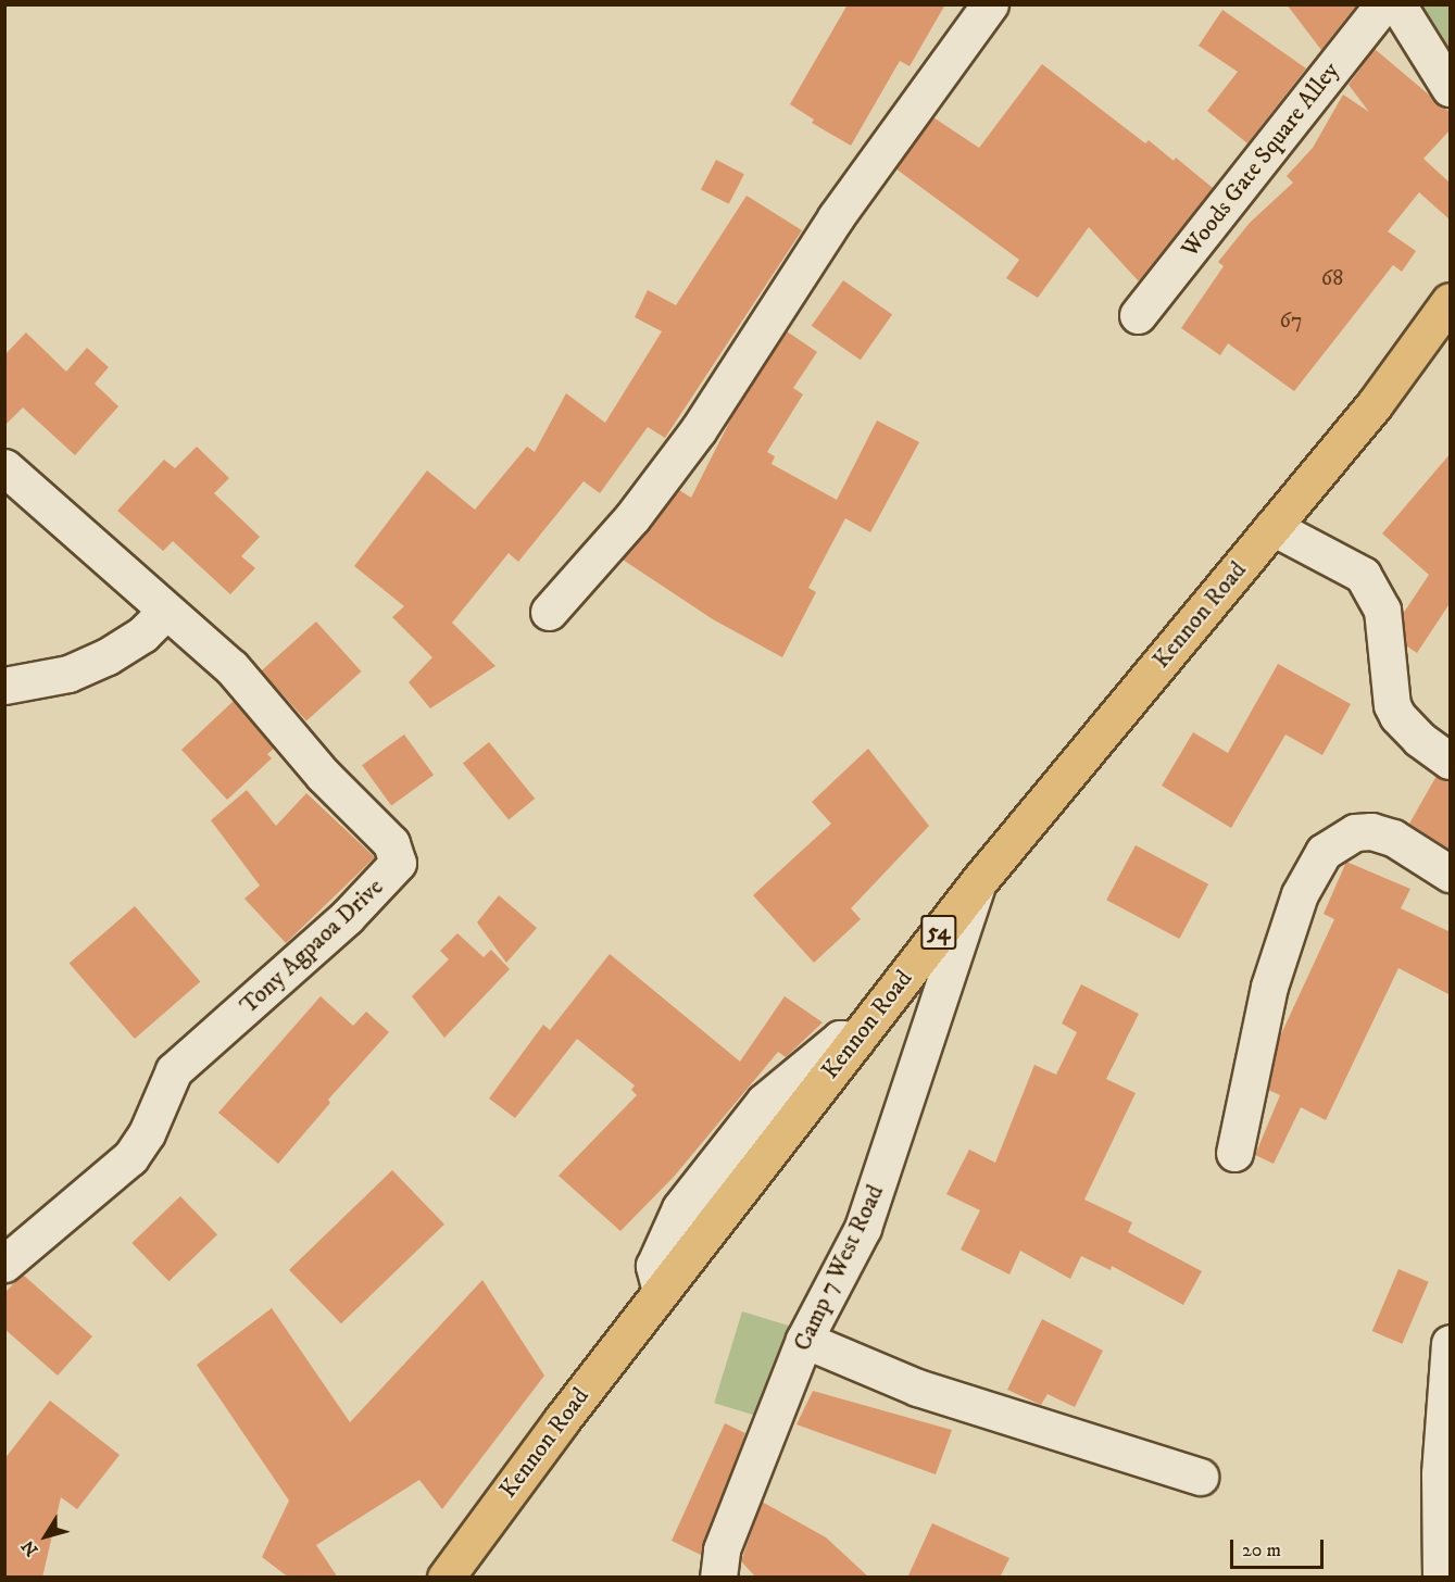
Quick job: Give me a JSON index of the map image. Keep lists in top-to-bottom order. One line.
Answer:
{"streets":{"highway":["Kennon Road","54"],"street":["Woods Gate Square Alley","Tony Agpaoa Drive","Camp 7 West Road"]},"crossings":[["Kennon Road","Camp 7 West Road"]],"house_numbers":["68","67"],"scale_bar":"20 m","north":"bottom left"}
